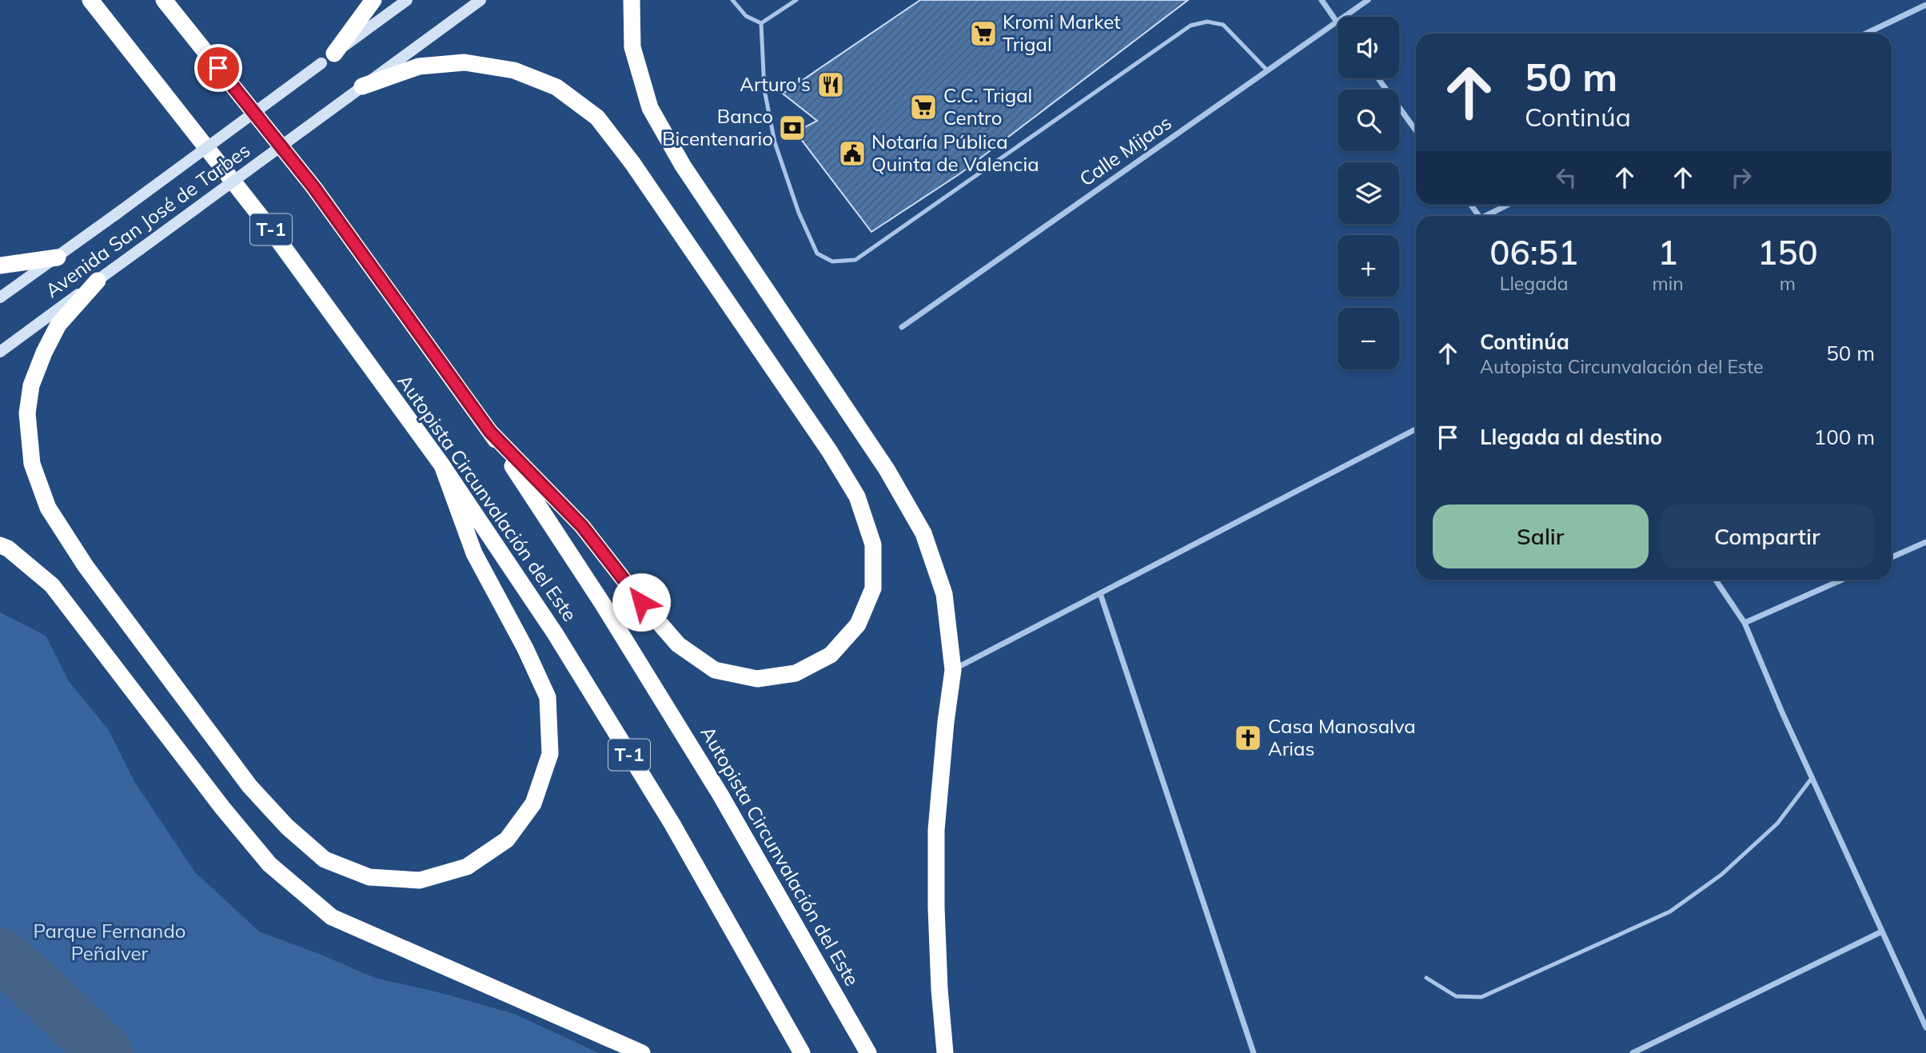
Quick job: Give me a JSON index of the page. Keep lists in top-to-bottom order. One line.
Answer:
{"streets":{"highway":["T-1","Autopista Circunvalación del Este"],"street":["Calle Mijaos","Avenida San José de Tarbes"]},"parks":["Parque Fernando Peñalver"],"places":{"supermarket":["Kromi Market Trigal","C.C. Trigal Centro"],"restaurant":["Arturo's"],"bank":["Banco Bicentenario"],"public building":["Notaría Pública Quinta de Valencia"],"church":["Casa Manosalva Arias"]},"page":{"map_buttons":["+","−"],"turn":["50 m","Continúa"],"eta":["06:51","Llegada","1","min","150","m"],"list":[{"name":"Continúa","note":"Autopista Circunvalación del Este","value":"50 m"},{"name":"Llegada al destino","value":"100 m"}],"buttons":["Salir","Compartir"]}}
